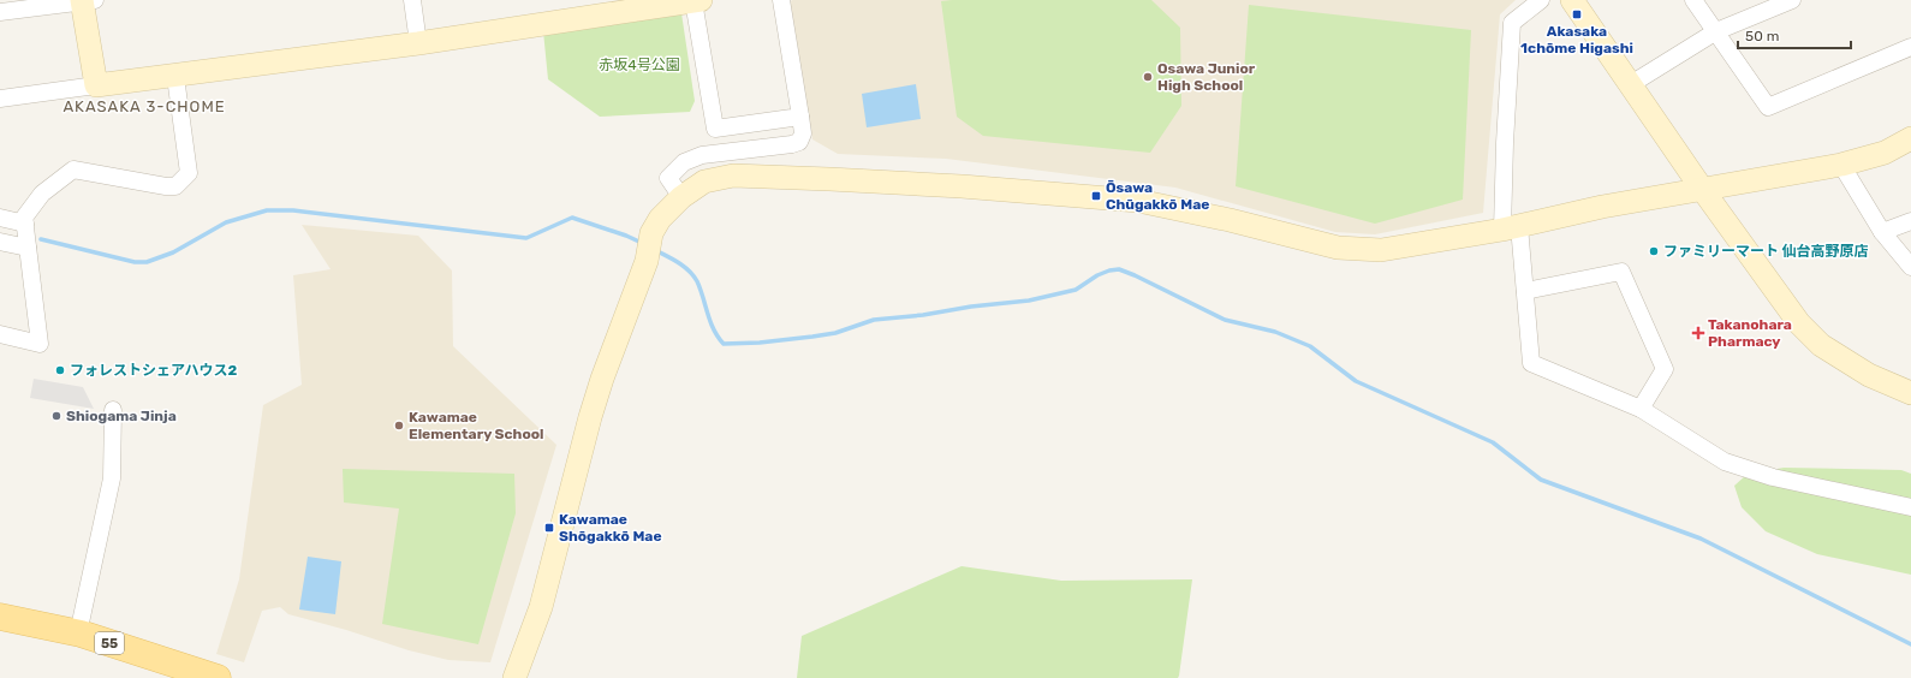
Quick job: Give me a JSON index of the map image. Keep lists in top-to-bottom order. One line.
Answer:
{"streets":{"main road":["55"]},"districts":["AKASAKA 3-CHOME"],"parks":["赤坂4号公園"],"places":{"transit":["Akasaka 1chōme Higashi","Ōsawa Chūgakkō Mae","Kawamae Shōgakkō Mae"],"other":["Osawa Junior High School","ファミリーマート 仙台高野原店","フォレストシェアハウス2","Shiogama Jinja","Kawamae Elementary School"],"health":["Takanohara Pharmacy"]},"scale_bar":"50 m"}
